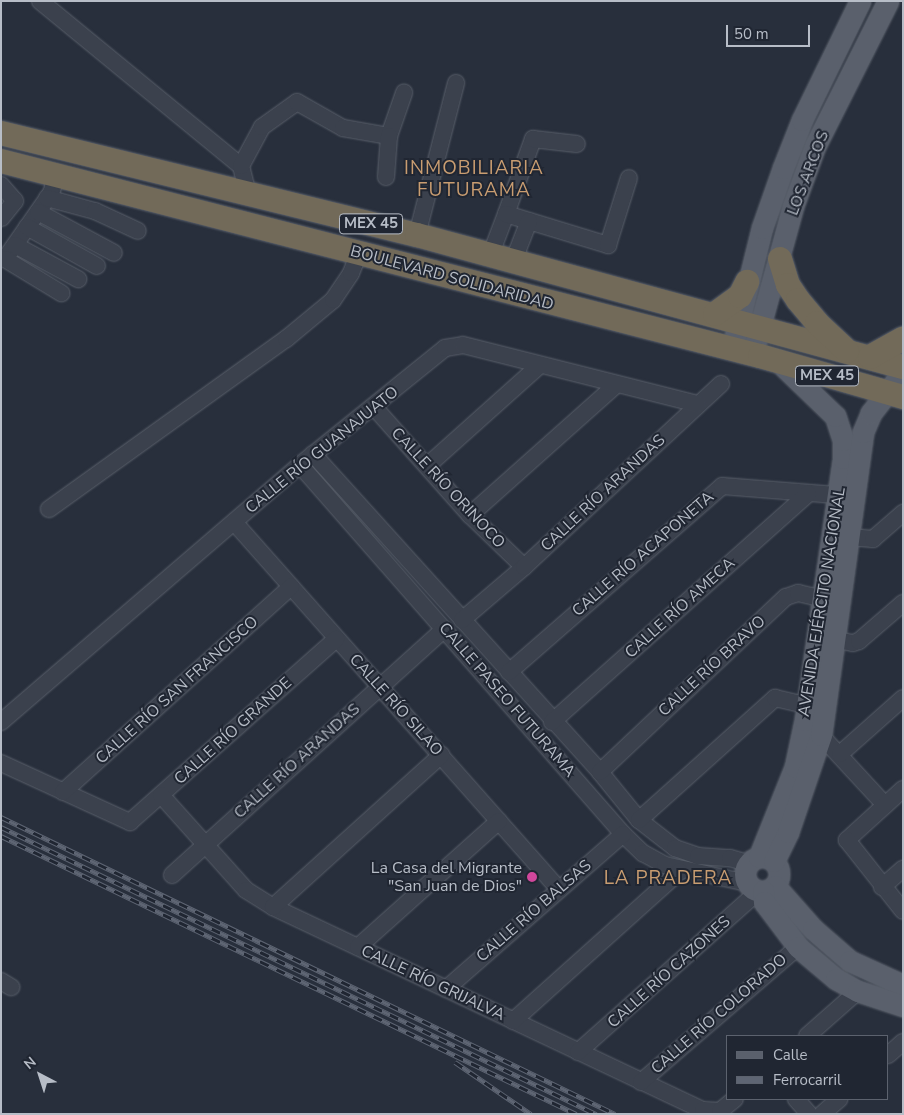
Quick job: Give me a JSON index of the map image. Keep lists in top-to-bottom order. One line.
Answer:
{"streets":{"highway":["MEX 45","BOULEVARD SOLIDARIDAD"],"main road":["LOS ARCOS","AVENIDA EJÉRCITO NACIONAL"],"street":["CALLE RÍO GUANAJUATO","CALLE RÍO ORINOCO","CALLE RÍO ARANDAS","CALLE RÍO ACAPONETA","CALLE RÍO AMECA","CALLE RÍO BRAVO","CALLE RÍO SAN FRANCISCO","CALLE PASEO FUTURAMA","CALLE RÍO SILAO","CALLE RÍO GRANDE","CALLE RÍO BALSAS","CALLE RÍO CAZONES","CALLE RÍO GRIJALVA","CALLE RÍO COLORADO"]},"crossings":[["LOS ARCOS","BOULEVARD SOLIDARIDAD"],["BOULEVARD SOLIDARIDAD","AVENIDA EJÉRCITO NACIONAL"],["CALLE RÍO GUANAJUATO","CALLE RÍO ORINOCO"],["CALLE RÍO GUANAJUATO","CALLE RÍO ARANDAS"],["CALLE RÍO GUANAJUATO","CALLE PASEO FUTURAMA"],["CALLE RÍO GUANAJUATO","CALLE RÍO SILAO"],["CALLE RÍO ORINOCO","CALLE RÍO ARANDAS"],["CALLE RÍO ARANDAS","CALLE PASEO FUTURAMA"],["CALLE RÍO ARANDAS","CALLE RÍO SILAO"],["CALLE RÍO ARANDAS","CALLE RÍO GRIJALVA"],["CALLE RÍO ACAPONETA","AVENIDA EJÉRCITO NACIONAL"],["CALLE RÍO ACAPONETA","CALLE RÍO AMECA"],["CALLE RÍO ACAPONETA","CALLE PASEO FUTURAMA"],["AVENIDA EJÉRCITO NACIONAL","CALLE RÍO BRAVO"],["AVENIDA EJÉRCITO NACIONAL","CALLE PASEO FUTURAMA"],["AVENIDA EJÉRCITO NACIONAL","CALLE RÍO CAZONES"],["CALLE RÍO AMECA","CALLE PASEO FUTURAMA"],["CALLE RÍO BRAVO","CALLE PASEO FUTURAMA"],["CALLE RÍO SAN FRANCISCO","CALLE RÍO SILAO"],["CALLE RÍO SAN FRANCISCO","CALLE RÍO GRANDE"],["CALLE PASEO FUTURAMA","CALLE RÍO BALSAS"],["CALLE PASEO FUTURAMA","CALLE RÍO CAZONES"],["CALLE RÍO SILAO","CALLE RÍO GRANDE"],["CALLE RÍO SILAO","CALLE RÍO BALSAS"],["CALLE RÍO GRANDE","CALLE RÍO GRIJALVA"],["CALLE RÍO BALSAS","CALLE RÍO GRIJALVA"],["CALLE RÍO CAZONES","CALLE RÍO GRIJALVA"],["CALLE RÍO GRIJALVA","CALLE RÍO COLORADO"]],"districts":["INMOBILIARIA FUTURAMA","LA PRADERA"],"places":["La Casa del Migrante \"San Juan de Dios\""],"legend":["Calle","Ferrocarril"],"scale_bar":"50 m","north":"top left"}
